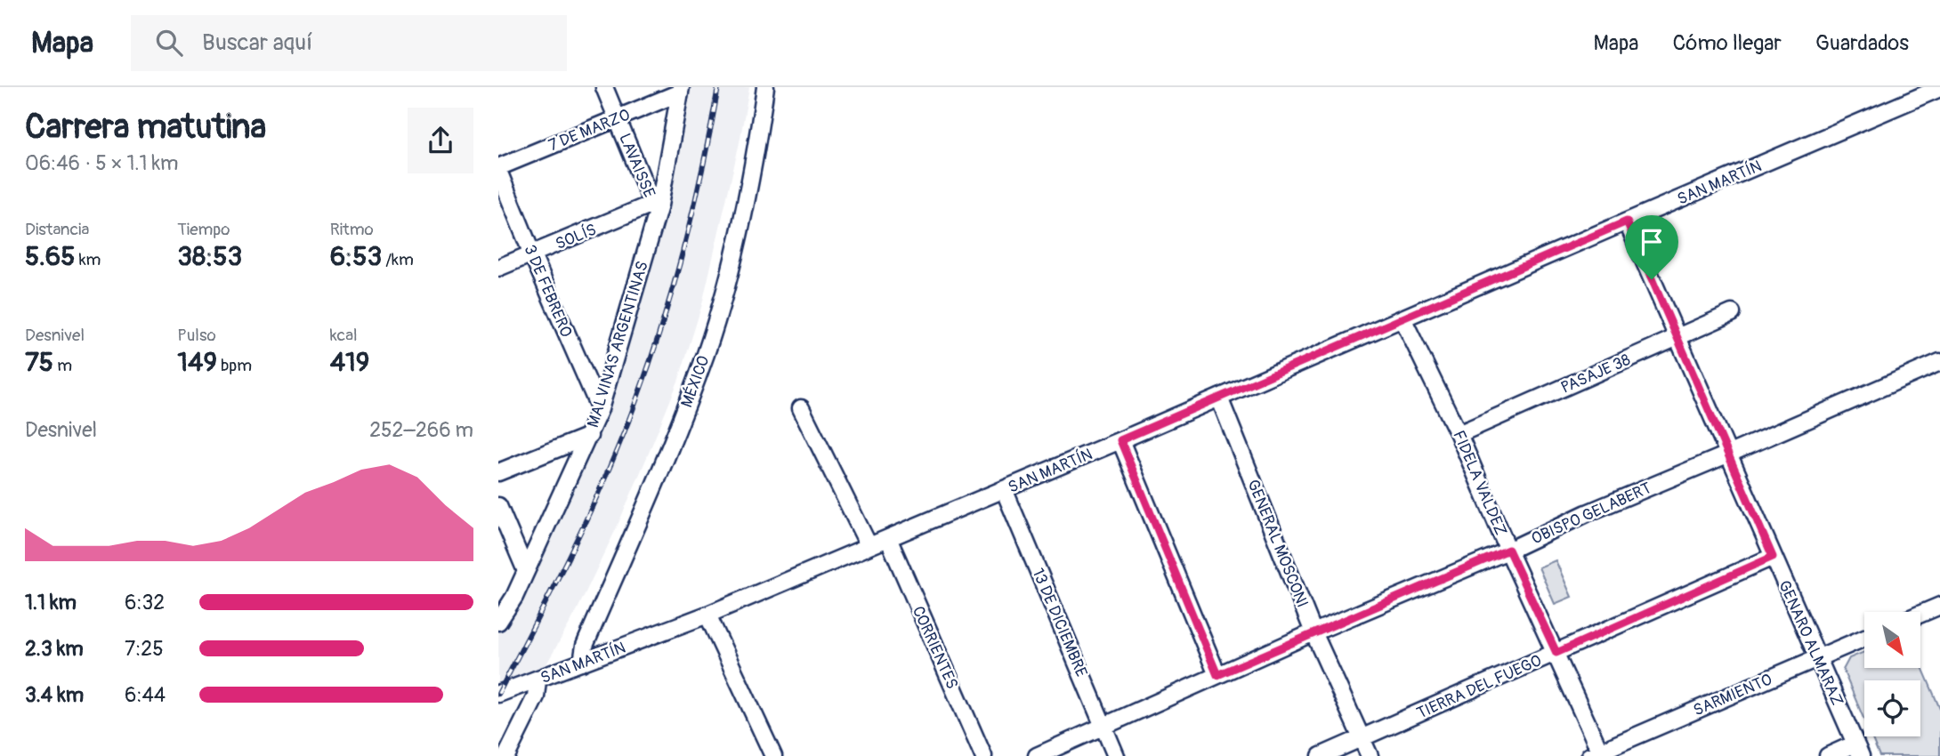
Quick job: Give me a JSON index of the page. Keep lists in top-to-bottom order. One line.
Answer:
{"streets":{"street":["7 DE MARZO","LAVAISSE","SAN MARTÍN","SOLÍS","3 DE FEBRERO","MALVINAS ARGENTINAS","PASAJE 38","MÉXICO","FIDELA VALDEZ","OBISPO GELABERT","GENERAL MOSCONI","13 DE DICIEMBRE","GENARO ALMARAZ","CORRIENTES","TIERRA DEL FUEGO","SARMIENTO"]},"crossings":[["7 DE MARZO","LAVAISSE"],["7 DE MARZO","3 DE FEBRERO"],["7 DE MARZO","MALVINAS ARGENTINAS"],["LAVAISSE","SOLÍS"],["LAVAISSE","MALVINAS ARGENTINAS"],["SAN MARTÍN","MÉXICO"],["SAN MARTÍN","FIDELA VALDEZ"],["SAN MARTÍN","GENERAL MOSCONI"],["SAN MARTÍN","13 DE DICIEMBRE"],["SAN MARTÍN","GENARO ALMARAZ"],["SAN MARTÍN","CORRIENTES"],["SOLÍS","3 DE FEBRERO"],["SOLÍS","MALVINAS ARGENTINAS"],["3 DE FEBRERO","MALVINAS ARGENTINAS"],["PASAJE 38","FIDELA VALDEZ"],["PASAJE 38","GENARO ALMARAZ"],["FIDELA VALDEZ","OBISPO GELABERT"],["FIDELA VALDEZ","TIERRA DEL FUEGO"],["FIDELA VALDEZ","SARMIENTO"],["OBISPO GELABERT","GENERAL MOSCONI"],["OBISPO GELABERT","13 DE DICIEMBRE"],["OBISPO GELABERT","GENARO ALMARAZ"],["GENERAL MOSCONI","TIERRA DEL FUEGO"],["GENARO ALMARAZ","TIERRA DEL FUEGO"],["GENARO ALMARAZ","SARMIENTO"]],"north":"bottom right","page":{"header":"Mapa","search":"Buscar aquí","nav":["Mapa","Cómo llegar","Guardados"],"heading":["Carrera matutina","06:46 · 5 × 1.1 km"],"stats":[["Distancia","5.65 km"],["Tiempo","38:53"],["Ritmo","6:53 /km"],["Desnivel","75 m"],["Pulso","149 bpm"],["kcal","419"]],"chart":["Desnivel","252–266 m"],"list":[{"name":"1.1 km","note":"6:32"},{"name":"2.3 km","note":"7:25"},{"name":"3.4 km","note":"6:44"}]}}
